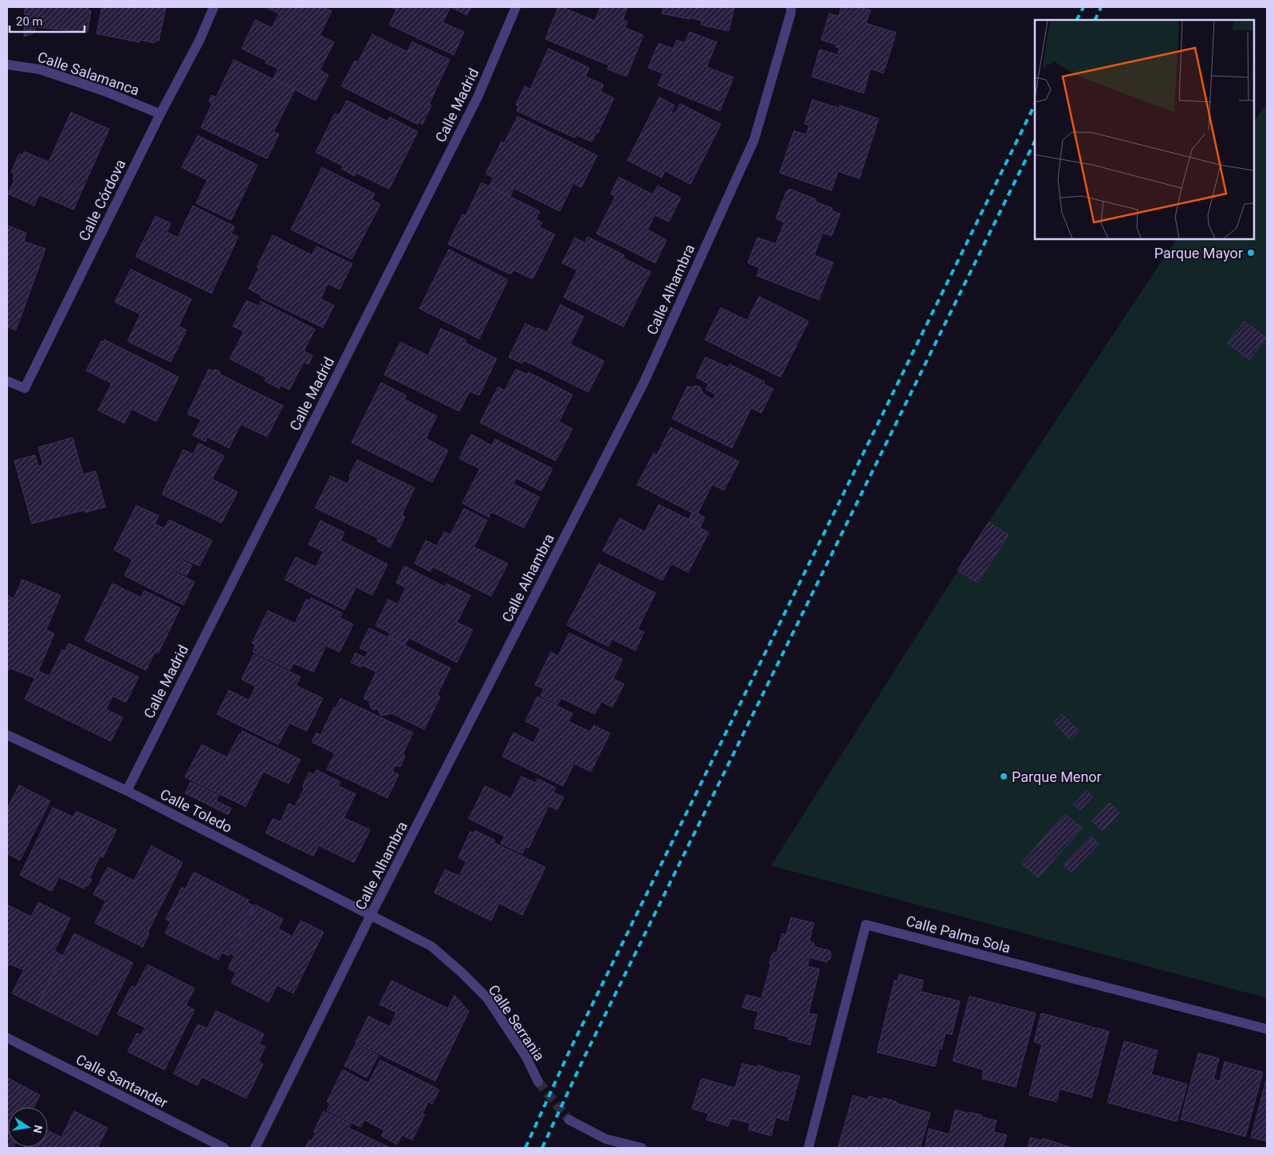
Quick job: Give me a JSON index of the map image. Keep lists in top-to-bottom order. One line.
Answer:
{"streets":{"street":["Calle Salamanca","Calle Madrid","Calle Córdova","Calle Alhambra","Calle Toledo","Calle Palma Sola","Calle Serrania","Calle Santander"]},"crossings":[["Calle Salamanca","Calle Córdova"],["Calle Madrid","Calle Toledo"],["Calle Alhambra","Calle Toledo"],["Calle Alhambra","Calle Serrania"],["Calle Toledo","Calle Serrania"]],"places":["Parque Mayor","Parque Menor"],"scale_bar":"20 m","north":"right"}
